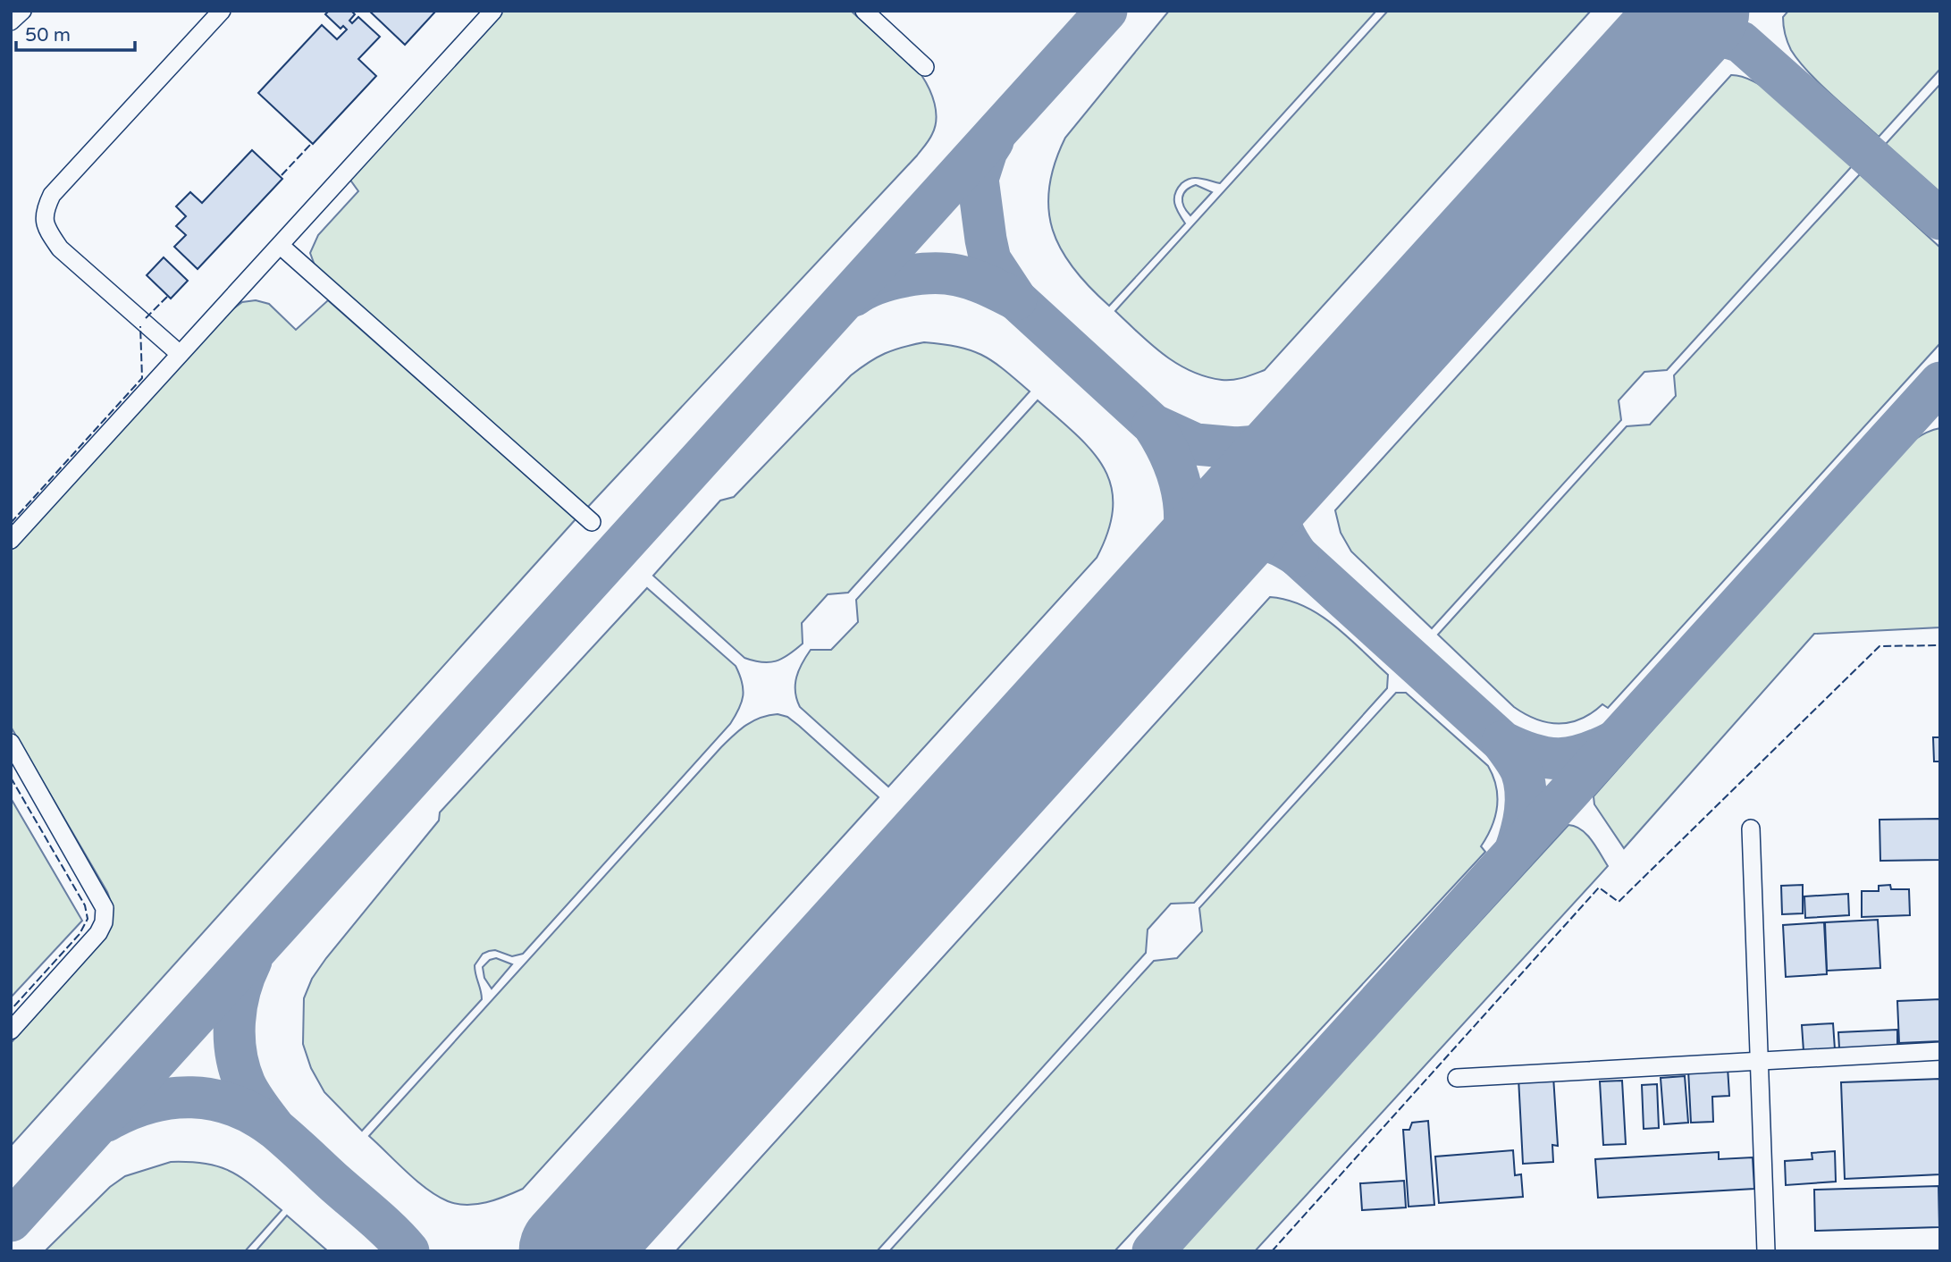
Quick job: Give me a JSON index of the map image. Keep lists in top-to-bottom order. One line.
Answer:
{"scale_bar":"50 m"}
